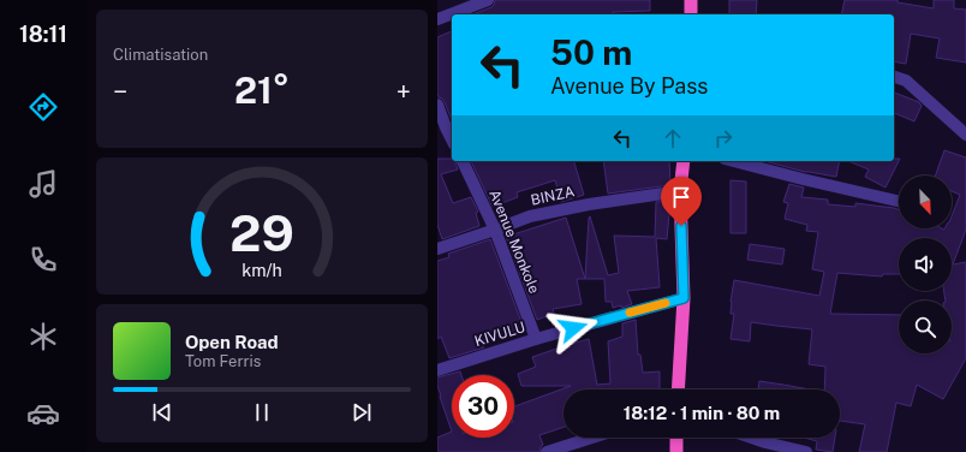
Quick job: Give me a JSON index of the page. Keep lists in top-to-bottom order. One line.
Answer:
{"streets":{"street":["BINZA","Avenue Monkole","KIVULU"]},"crossings":[["BINZA","Avenue Monkole"],["Avenue Monkole","KIVULU"]],"north":"bottom right","page":{"tabs":"18:11","tile":"Climatisation","turn":["50 m","Avenue By Pass"],"heat":["−","21°","+"],"song":["Open Road","Tom Ferris"],"limit":"30","trip":"18:12 · 1 min · 80 m","gauge":["29","km/h"]}}
